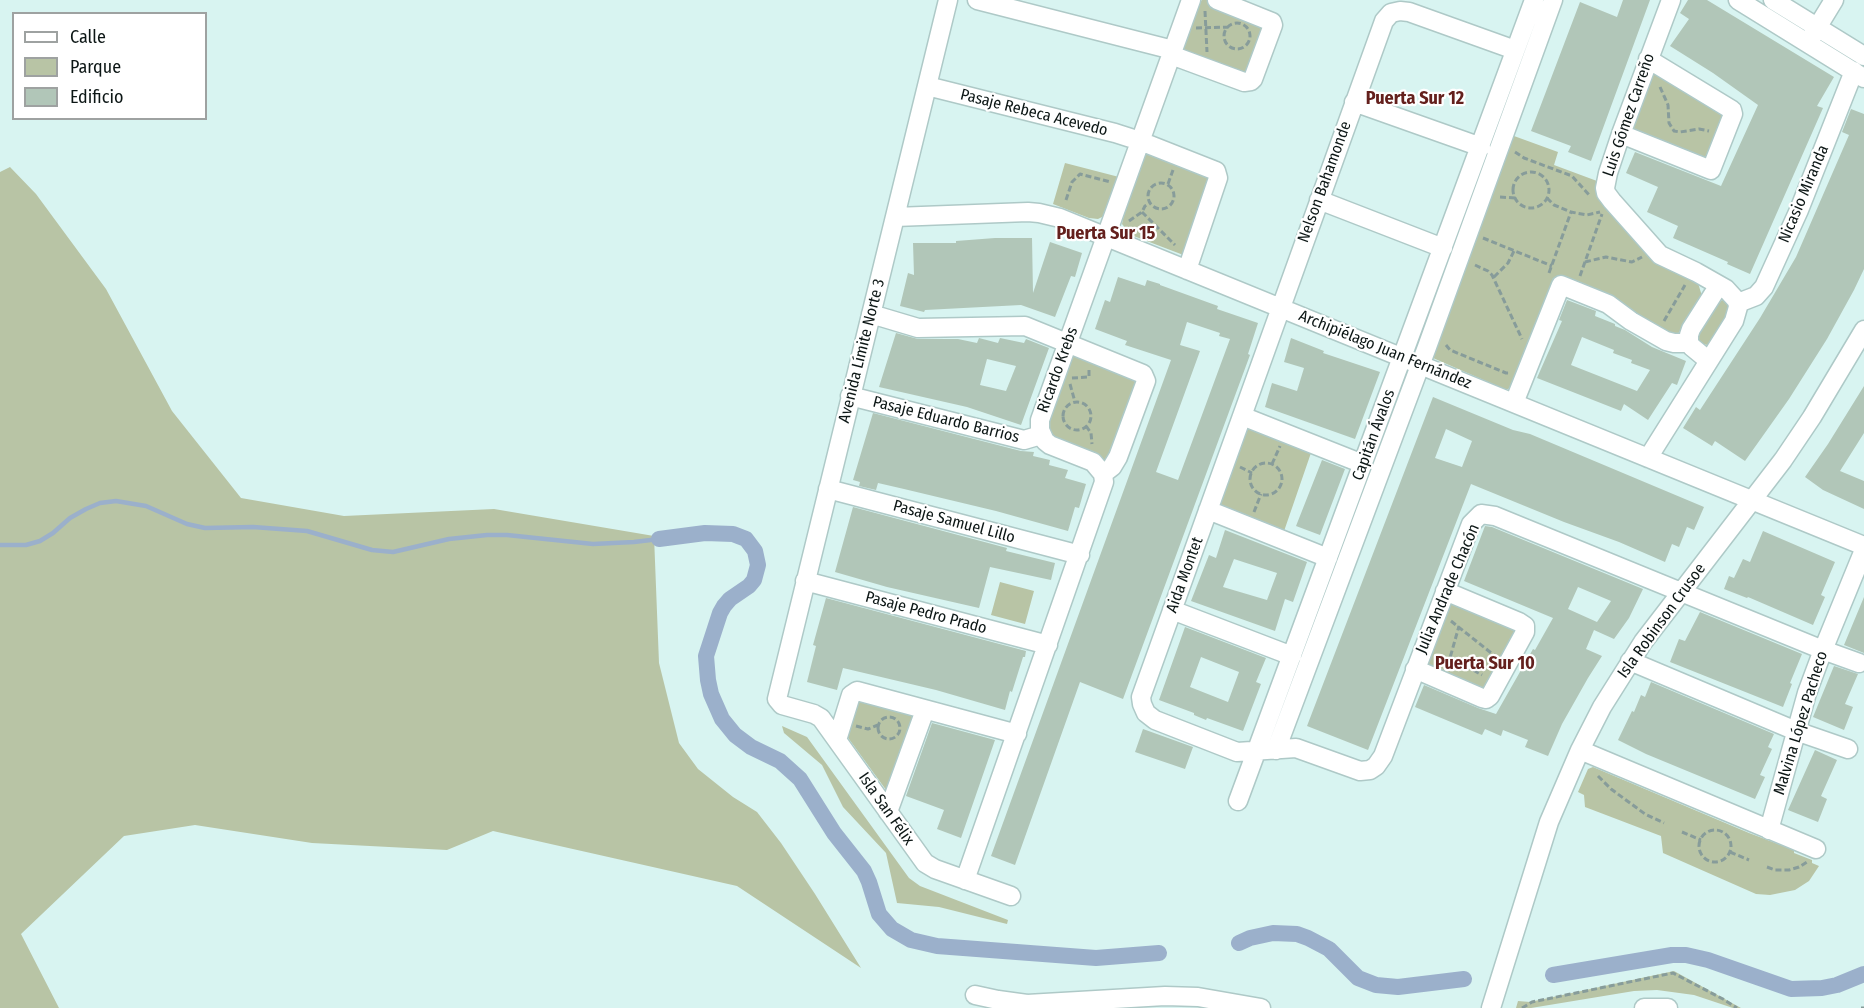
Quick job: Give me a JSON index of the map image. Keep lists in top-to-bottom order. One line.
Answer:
{"streets":{"street":["Pasaje Rebeca Acevedo","Luis Gómez Carreño","Nelson Bahamonde","Nicasio Miranda","Archipiélago Juan Fernández","Avenida Límite Norte 3","Ricardo Krebs","Pasaje Eduardo Barrios","Capitán Ávalos","Pasaje Samuel Lillo","Aida Montet","Julia Andrade Chacón","Pasaje Pedro Prado","Isla Robinson Crusoe","Malvina López Pacheco","Isla San Félix"]},"crossings":[["Pasaje Rebeca Acevedo","Archipiélago Juan Fernández"],["Pasaje Rebeca Acevedo","Avenida Límite Norte 3"],["Pasaje Rebeca Acevedo","Ricardo Krebs"],["Luis Gómez Carreño","Nicasio Miranda"],["Nelson Bahamonde","Archipiélago Juan Fernández"],["Nelson Bahamonde","Capitán Ávalos"],["Nelson Bahamonde","Aida Montet"],["Archipiélago Juan Fernández","Avenida Límite Norte 3"],["Archipiélago Juan Fernández","Ricardo Krebs"],["Archipiélago Juan Fernández","Capitán Ávalos"],["Archipiélago Juan Fernández","Aida Montet"],["Archipiélago Juan Fernández","Isla Robinson Crusoe"],["Archipiélago Juan Fernández","Malvina López Pacheco"],["Avenida Límite Norte 3","Pasaje Eduardo Barrios"],["Avenida Límite Norte 3","Pasaje Samuel Lillo"],["Avenida Límite Norte 3","Pasaje Pedro Prado"],["Avenida Límite Norte 3","Isla San Félix"],["Ricardo Krebs","Pasaje Eduardo Barrios"],["Capitán Ávalos","Aida Montet"],["Capitán Ávalos","Julia Andrade Chacón"],["Aida Montet","Julia Andrade Chacón"],["Julia Andrade Chacón","Isla Robinson Crusoe"]],"districts":["Puerta Sur 12","Puerta Sur 15","Puerta Sur 10"],"legend":["Calle","Parque","Edificio"]}
